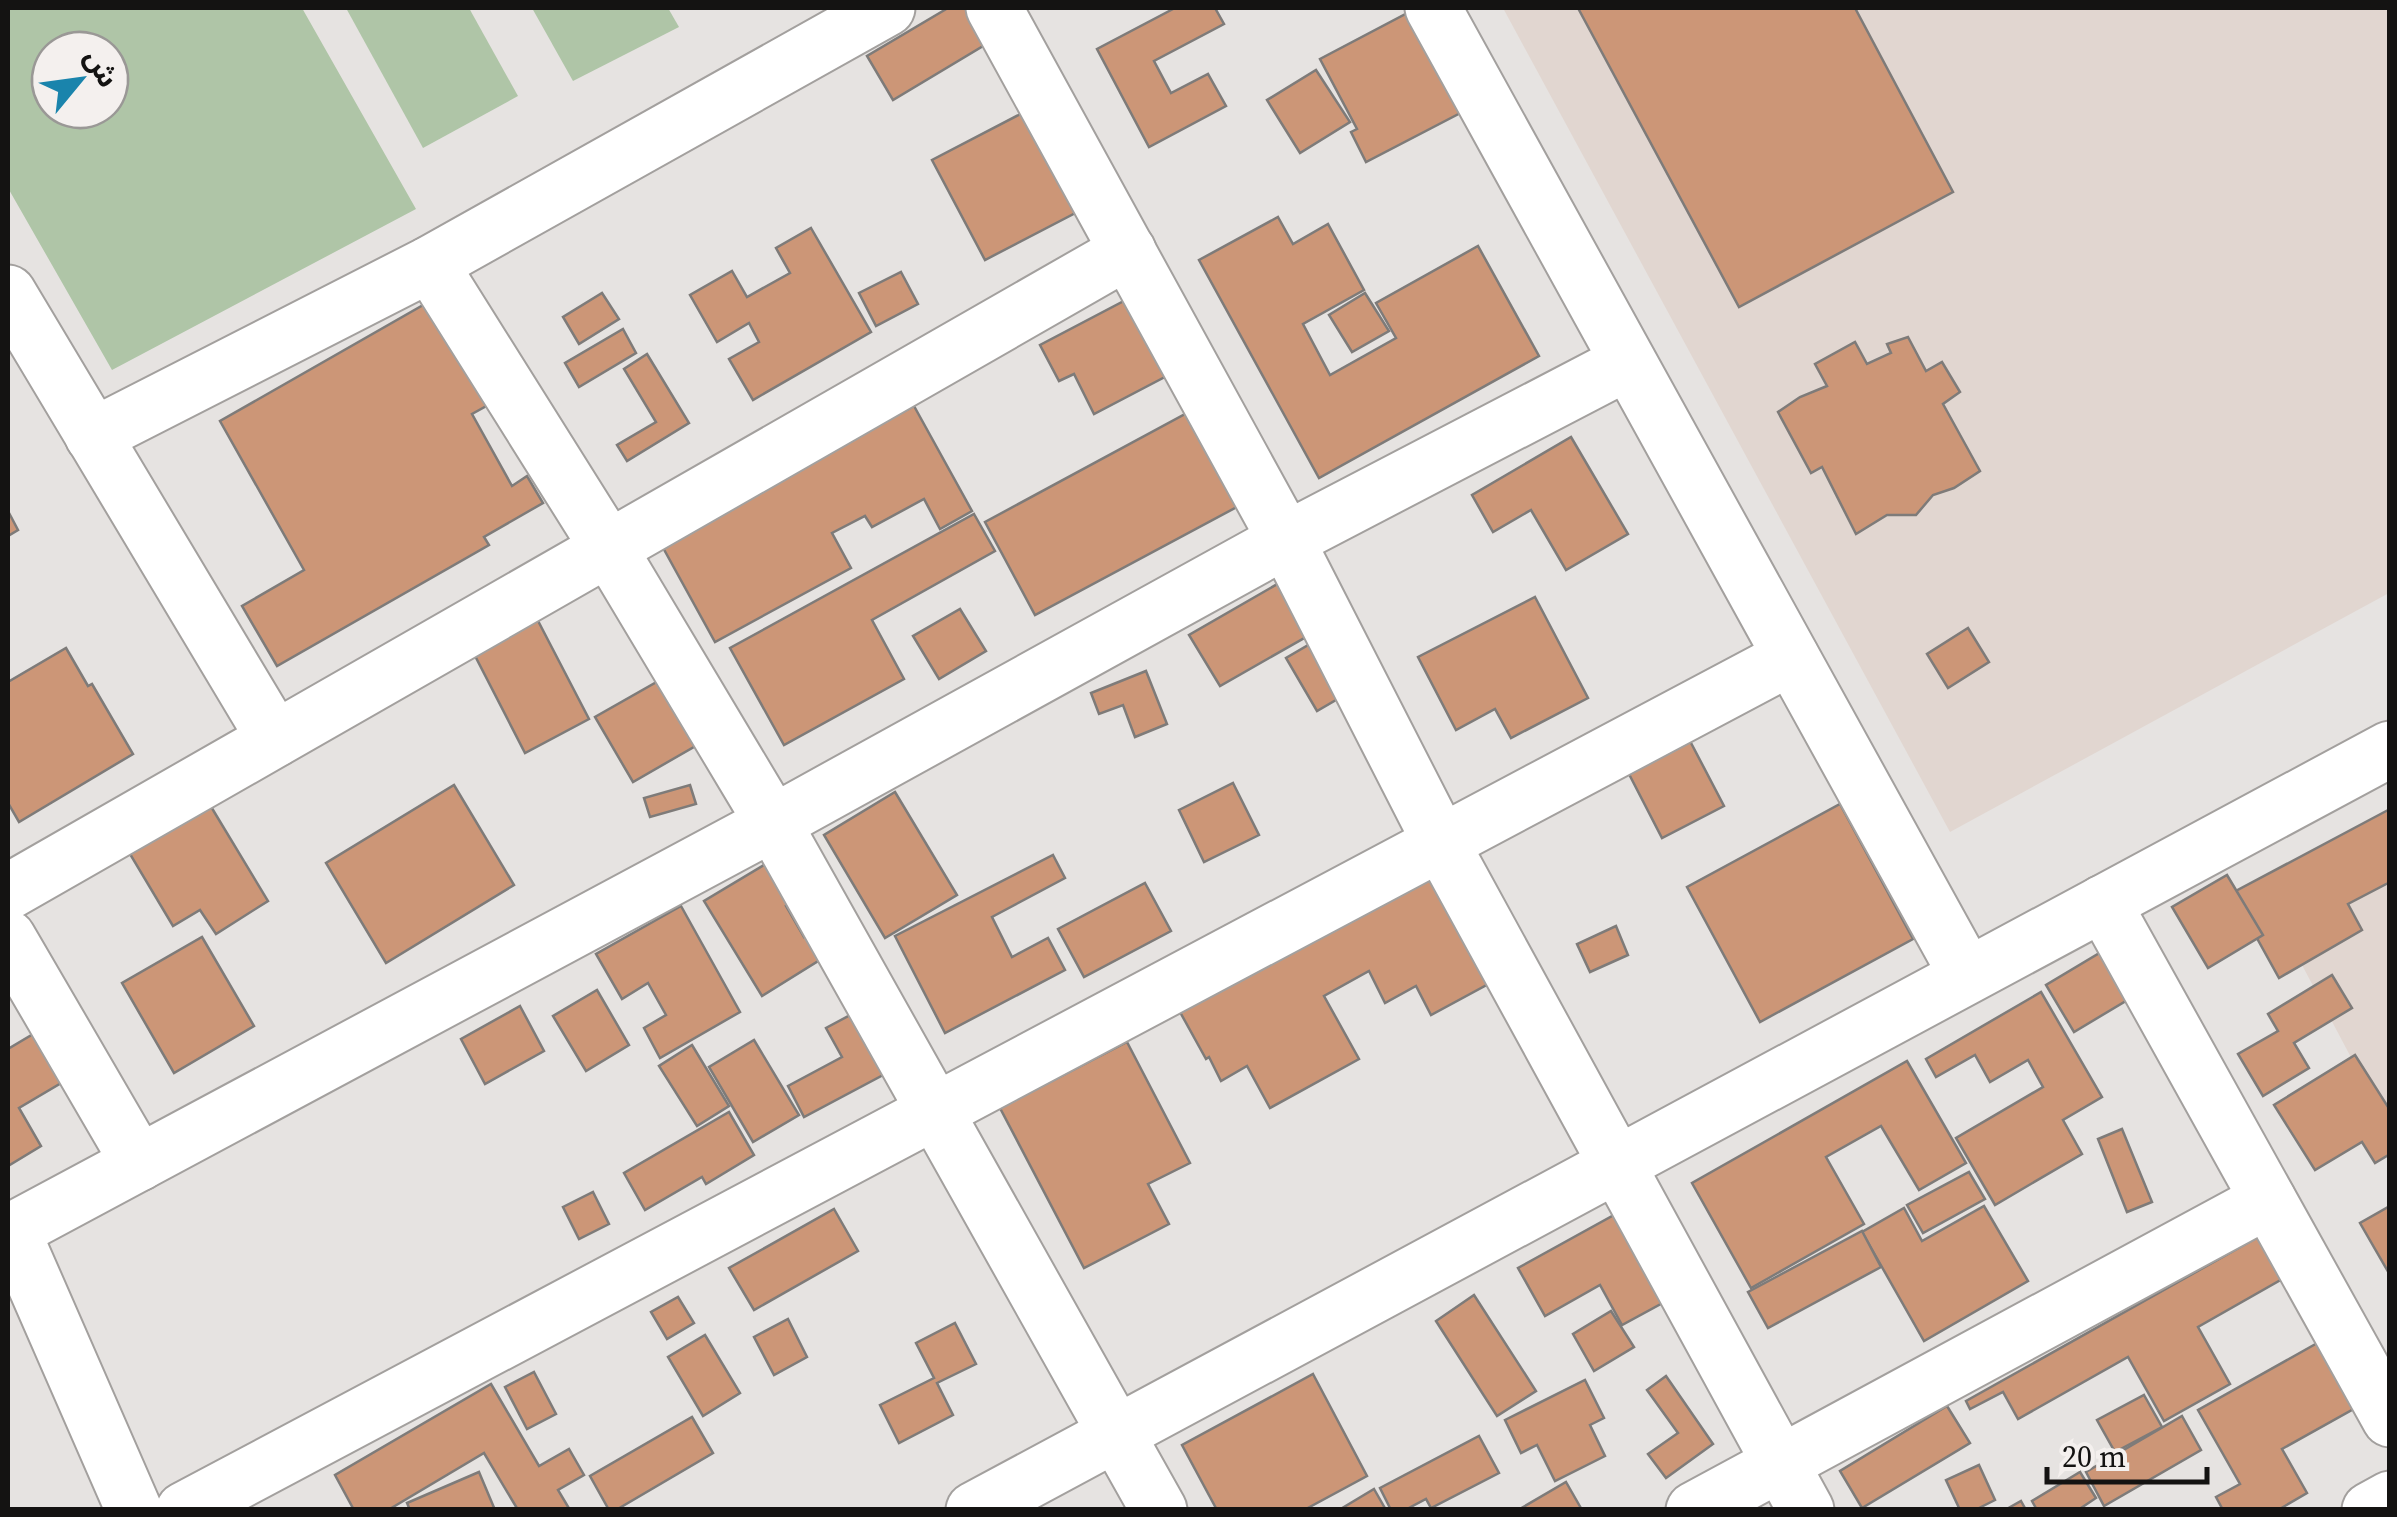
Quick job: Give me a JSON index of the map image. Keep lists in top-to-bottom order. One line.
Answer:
{"scale_bar":"20 m","north":"top right"}
